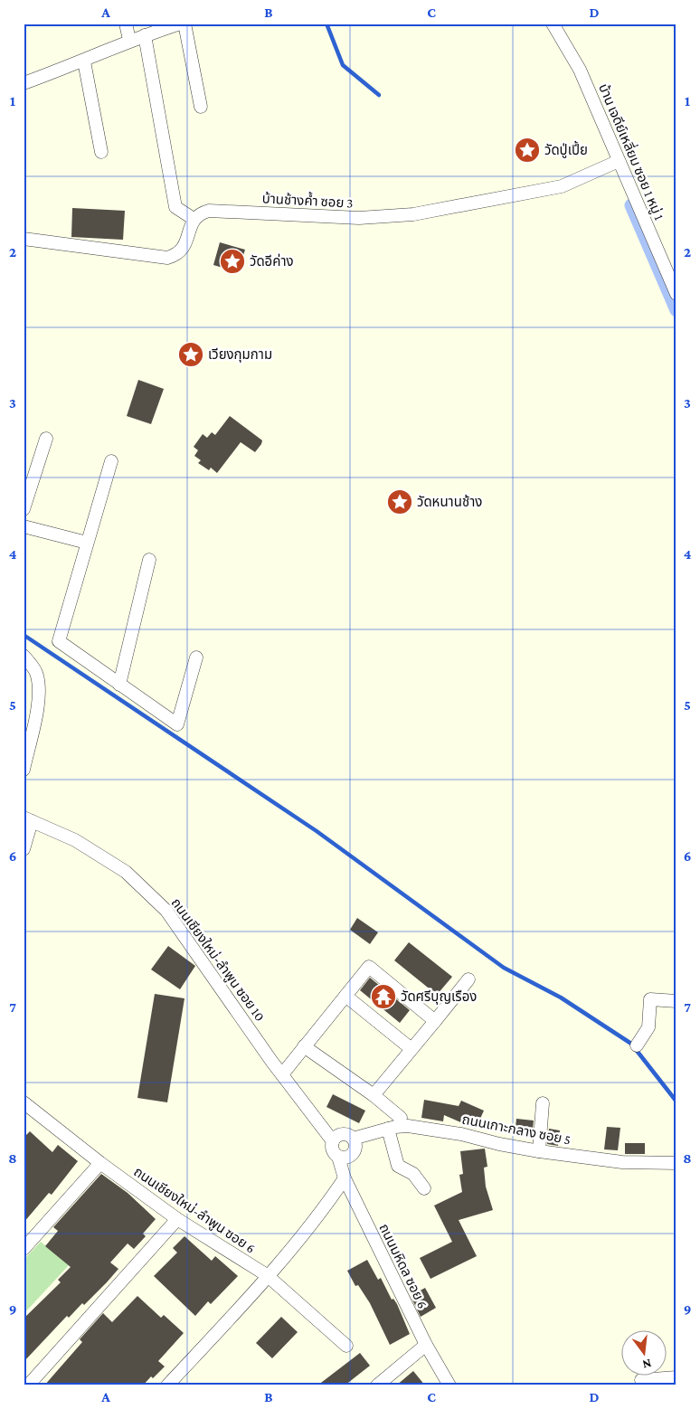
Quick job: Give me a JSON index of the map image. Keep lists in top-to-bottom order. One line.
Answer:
{"streets":{"street":["บ้าน เจดีย์เหลี่ยม ซอย 1 หมู่ 1","บ้านช้างค้ำ ซอย 3","ถนนเชียงใหม่-ลำพูน ซอย 10","ถนนเกาะกลาง ซอย 5","ถนนเชียงใหม่-ลำพูน ซอย 6","ถนนมหิดล ซอย 6"]},"crossings":[["บ้าน เจดีย์เหลี่ยม ซอย 1 หมู่ 1","บ้านช้างค้ำ ซอย 3"],["ถนนเชียงใหม่-ลำพูน ซอย 10","ถนนเกาะกลาง ซอย 5"],["ถนนเชียงใหม่-ลำพูน ซอย 10","ถนนมหิดล ซอย 6"],["ถนนเกาะกลาง ซอย 5","ถนนมหิดล ซอย 6"]],"places":{"place":["วัดปู่เปี้ย","วัดอีค่าง","เวียงกุมกาม","วัดหนานช้าง"],"temple":["วัดศรีบุญเรือง"]},"north":"bottom","grid":{"columns":["A","B","C","D"],"rows":["1","2","3","4","5","6","7","8","9"]}}
